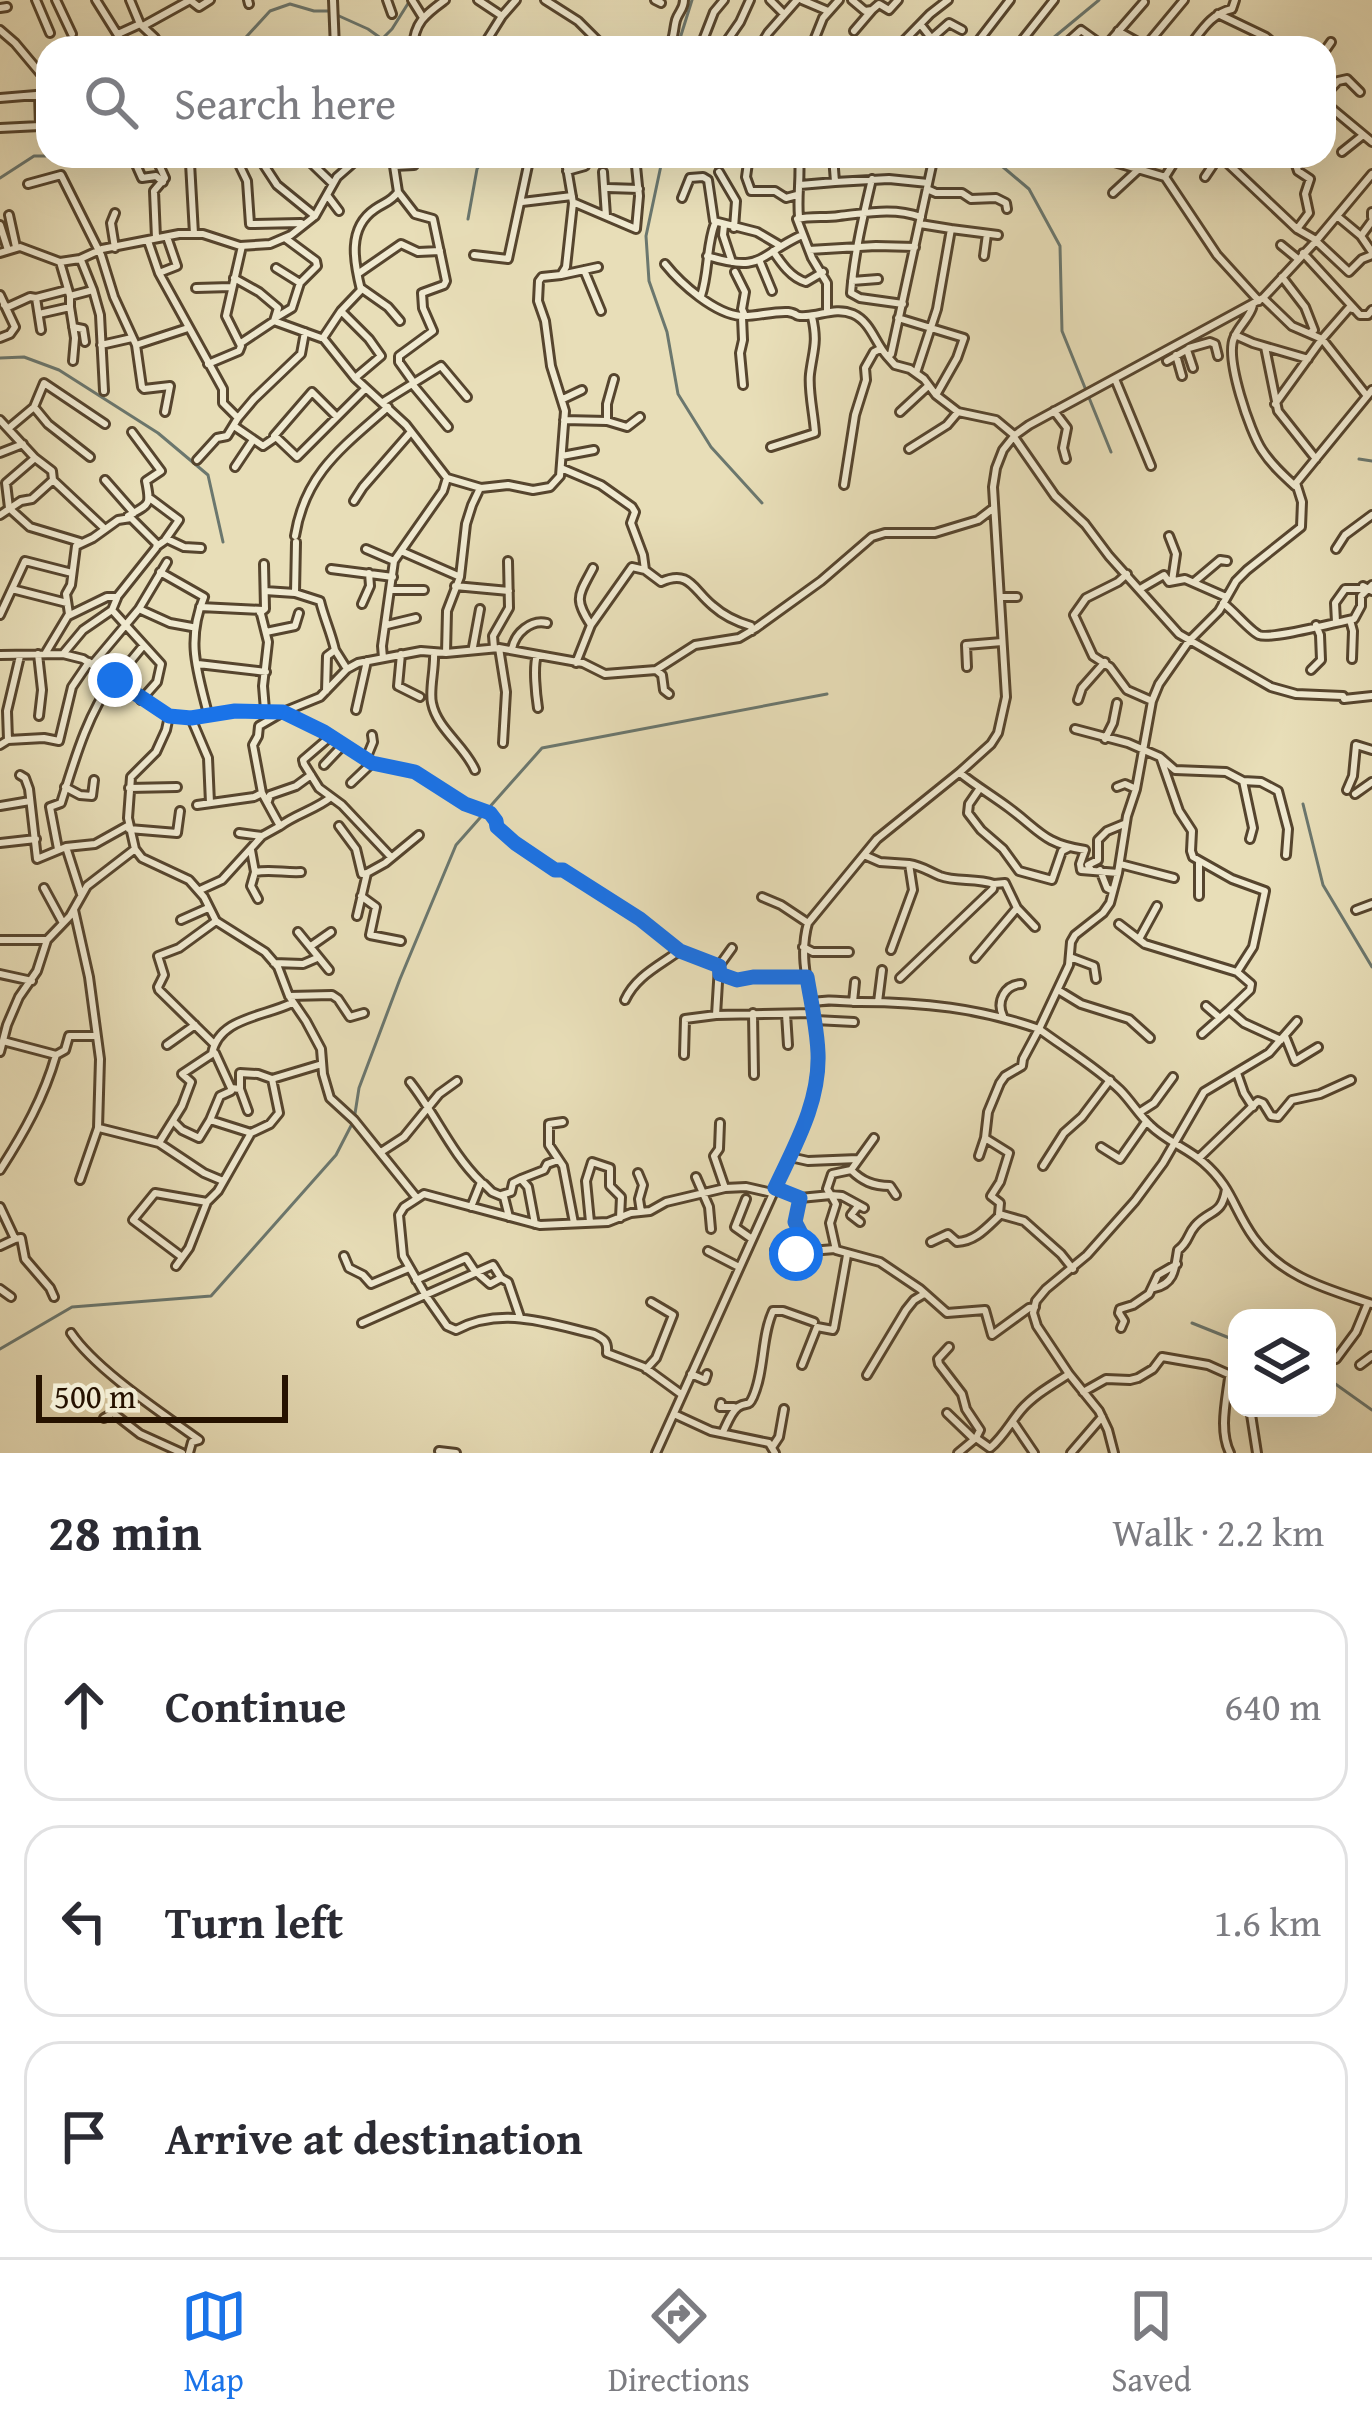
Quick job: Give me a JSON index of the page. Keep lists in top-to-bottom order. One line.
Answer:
{"scale_bar":"500 m","page":{"search":"Search here","scale":"500 m","heading":["28 min","Walk · 2.2 km"],"list":[["Continue","640 m"],["Turn left","1.6 km"],"Arrive at destination"],"nav":["Map","Directions","Saved"]}}
